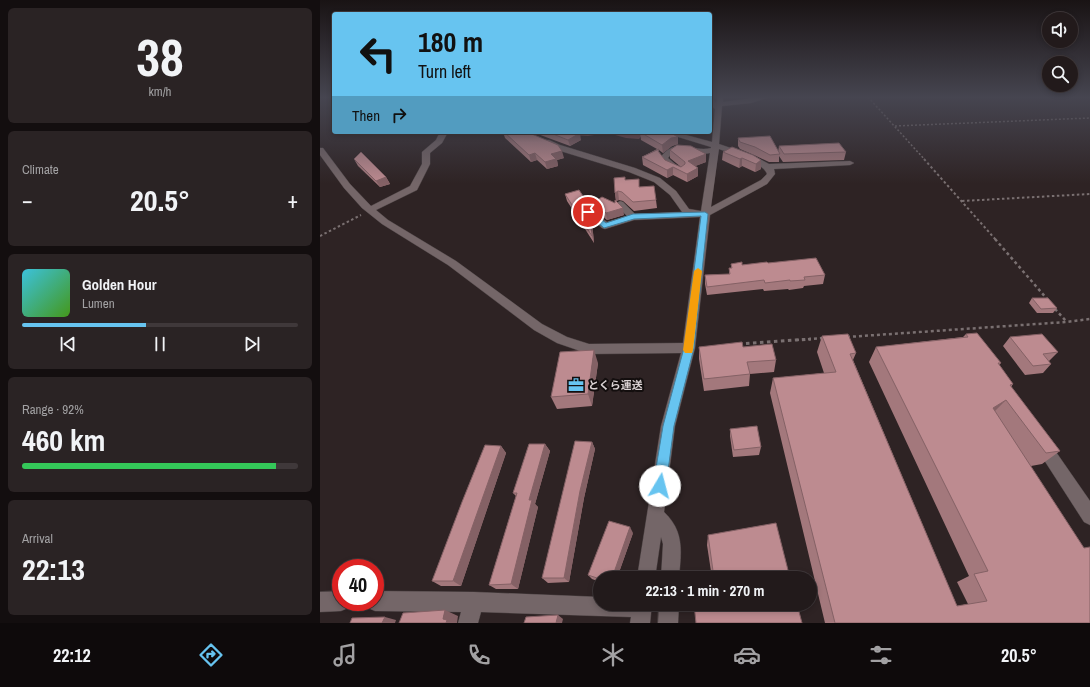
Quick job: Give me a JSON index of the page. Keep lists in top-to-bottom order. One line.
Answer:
{"places":{"office":["とくら運送"]},"page":{"tile":[["38","km/h"],"Climate",["Range · 92%","460 km"],["Arrival","22:13"]],"turn":["180 m","Turn left"],"then":"Then","heat":["−","20.5°","+"],"song":["Golden Hour","Lumen"],"limit":"40","trip":"22:13 · 1 min · 270 m","tabs":["22:12","20.5°"]}}
